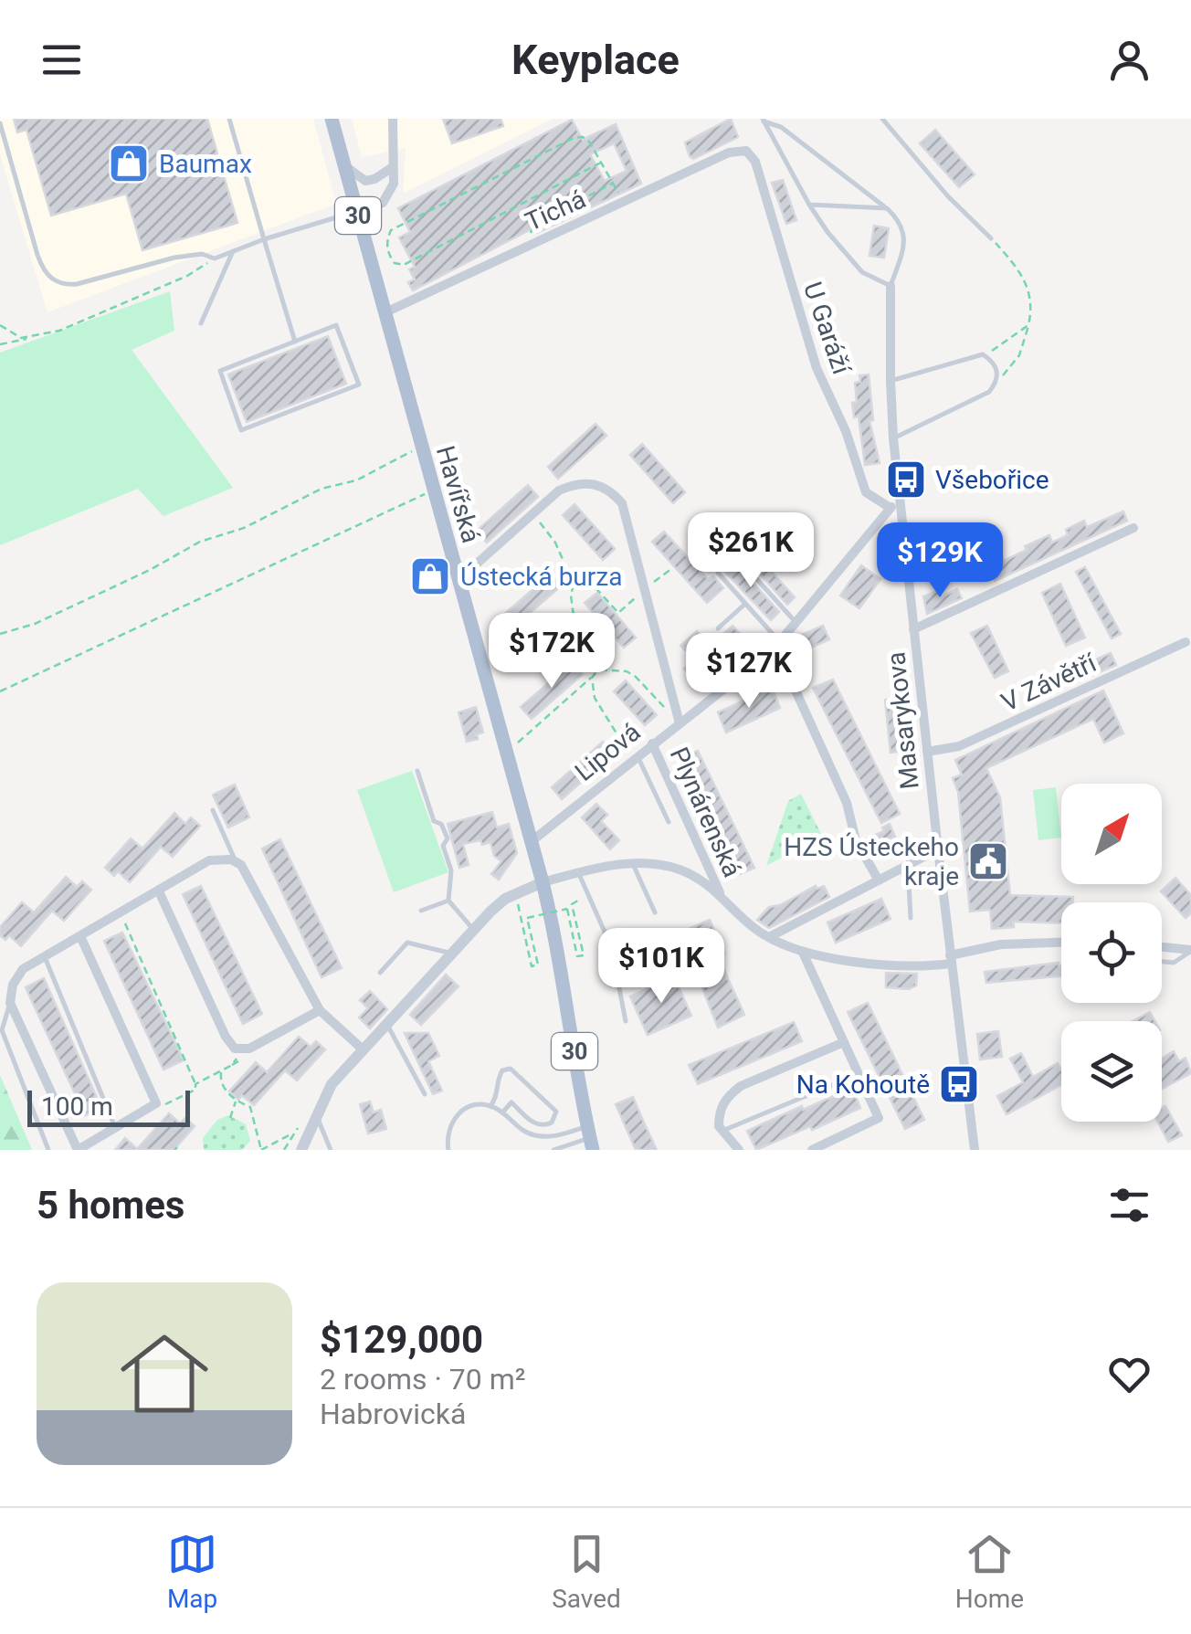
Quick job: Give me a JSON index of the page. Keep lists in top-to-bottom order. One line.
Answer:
{"streets":{"main road":["30","Havířská"],"street":["Tichá","U Garáží","V Závětří","Masarykova","Lipová","Plynárenská"]},"crossings":[["Tichá","U Garáží"],["Tichá","Havířská"],["30","Havířská"],["30","Plynárenská"],["U Garáží","Lipová"],["Havířská","Lipová"],["Havířská","Plynárenská"],["V Závětří","Masarykova"],["Masarykova","Plynárenská"],["Lipová","Plynárenská"]],"places":{"shop":["Baumax","Ústecká burza"],"bus stop":["Všebořice","Na Kohoutě"],"public building":["HZS Ústeckeho kraje"]},"scale_bar":"100 m","north":"top right","page":{"header":"Keyplace","price":["$261K","$129K","$172K","$127K","$101K"],"scale":"100 m","heading":"5 homes","list":[{"name":"$129,000","note":"2 rooms · 70 m² · Habrovická"}],"tabs":["Map","Saved","Home"]}}
